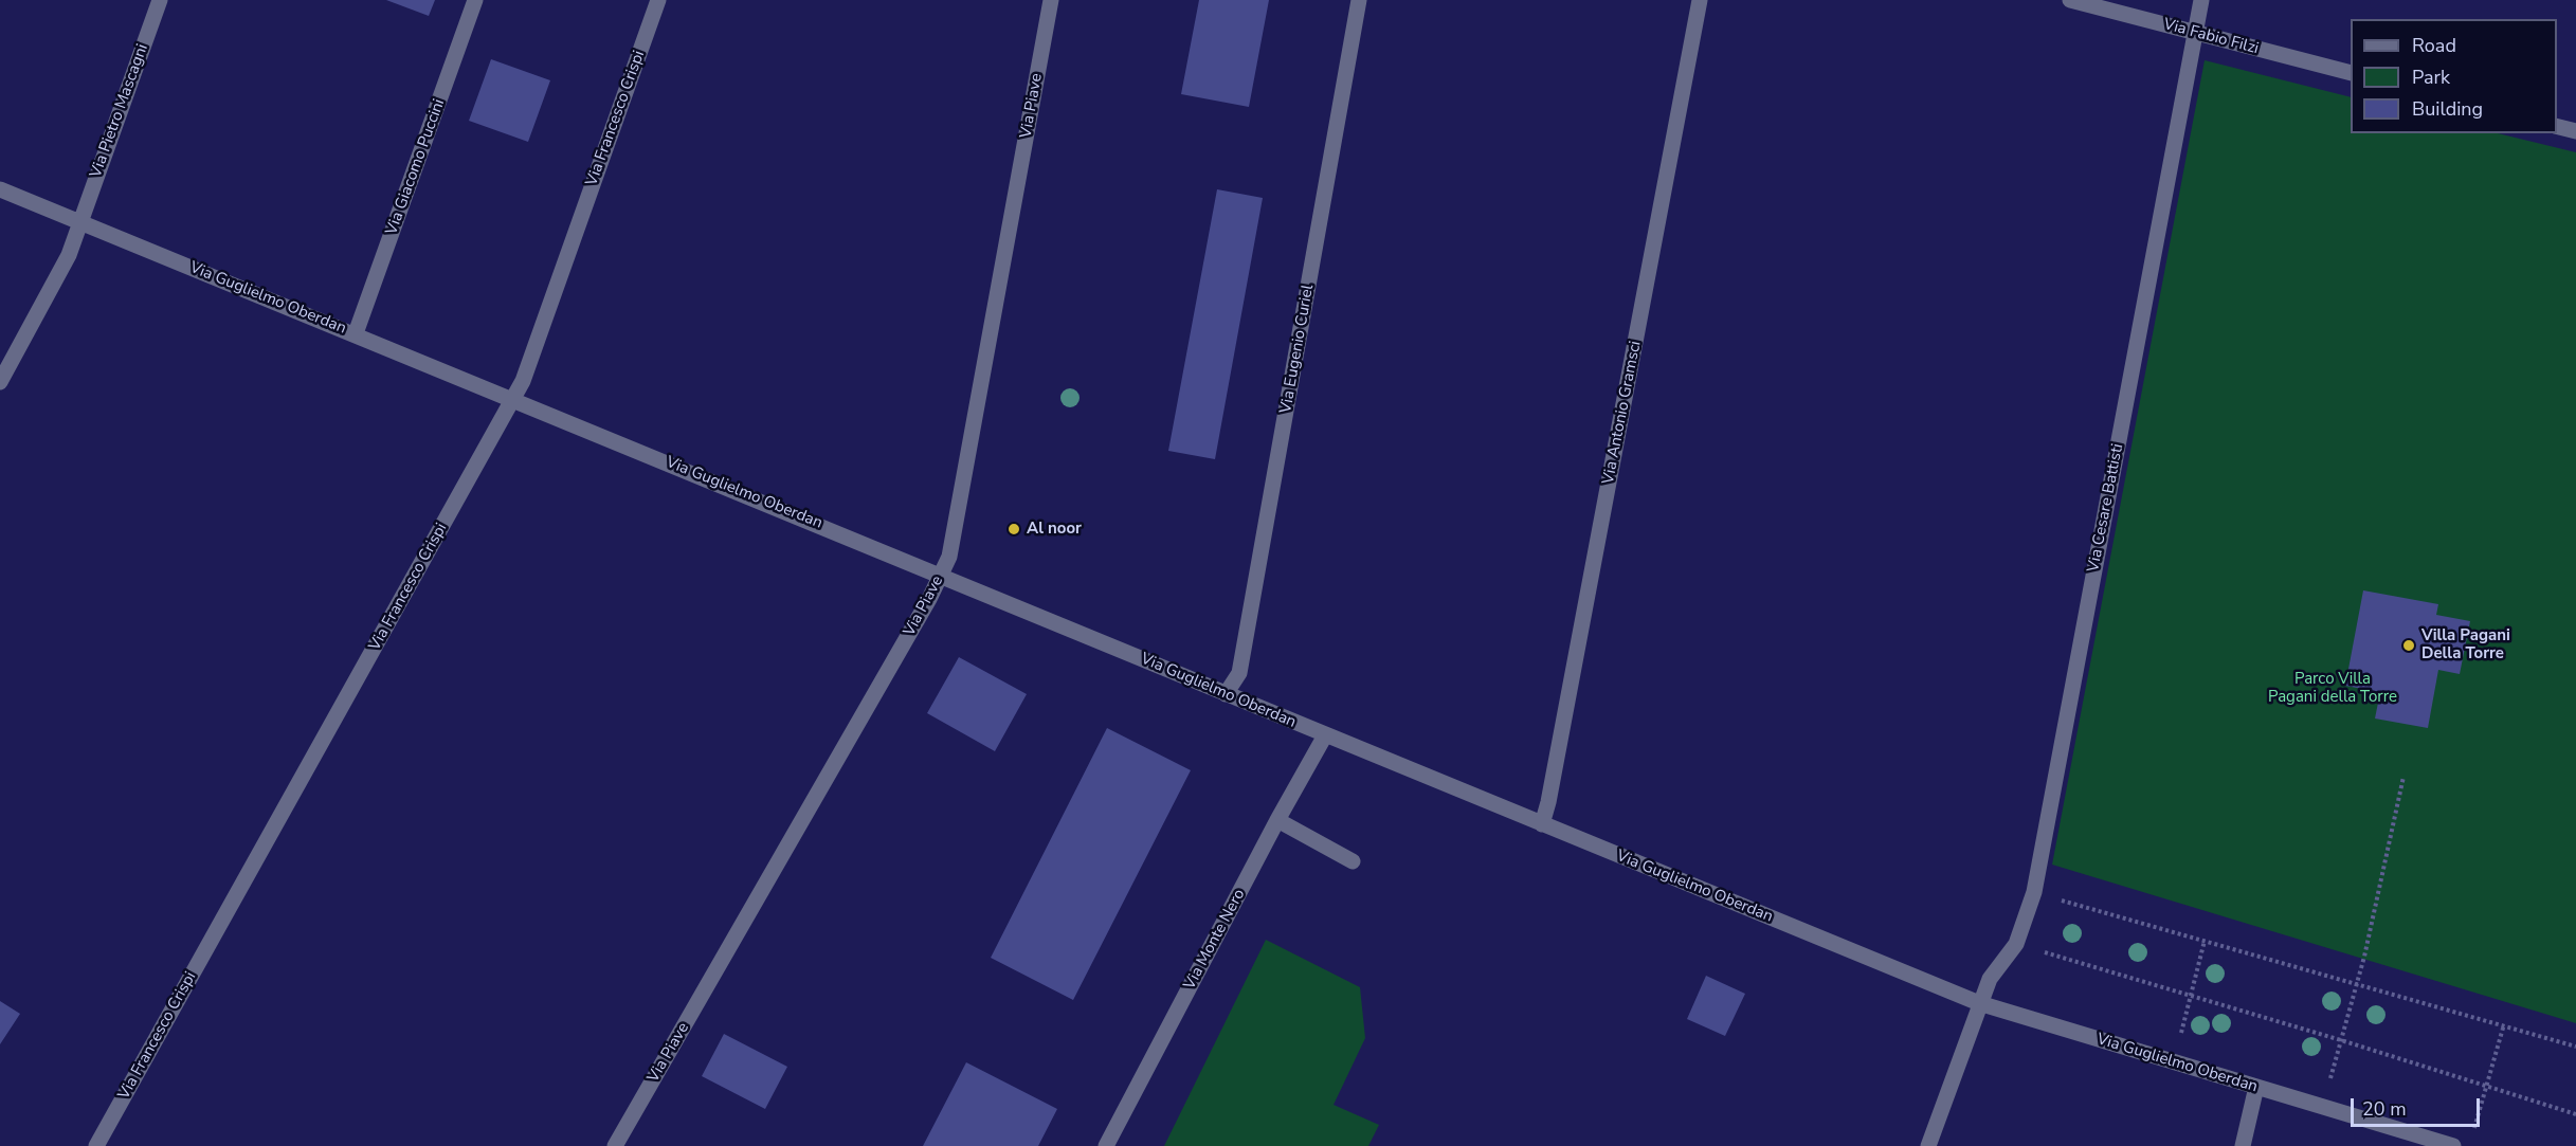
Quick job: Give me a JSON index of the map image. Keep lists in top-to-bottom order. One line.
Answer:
{"streets":{"street":["Via Fabio Filzi","Via Piave","Via Pietro Mascagni","Via Francesco Crispi","Via Giacomo Puccini","Via Guglielmo Oberdan","Via Eugenio Curiel","Via Antonio Gramsci","Via Cesare Battisti","Via Monte Nero"]},"crossings":[["Via Fabio Filzi","Via Cesare Battisti"],["Via Piave","Via Guglielmo Oberdan"],["Via Pietro Mascagni","Via Guglielmo Oberdan"],["Via Francesco Crispi","Via Guglielmo Oberdan"],["Via Giacomo Puccini","Via Guglielmo Oberdan"],["Via Guglielmo Oberdan","Via Eugenio Curiel"],["Via Guglielmo Oberdan","Via Antonio Gramsci"],["Via Guglielmo Oberdan","Via Cesare Battisti"],["Via Guglielmo Oberdan","Via Monte Nero"]],"parks":["Parco Villa Pagani della Torre"],"places":["Al noor","Villa Pagani Della Torre"],"legend":["Road","Park","Building"],"scale_bar":"20 m"}
